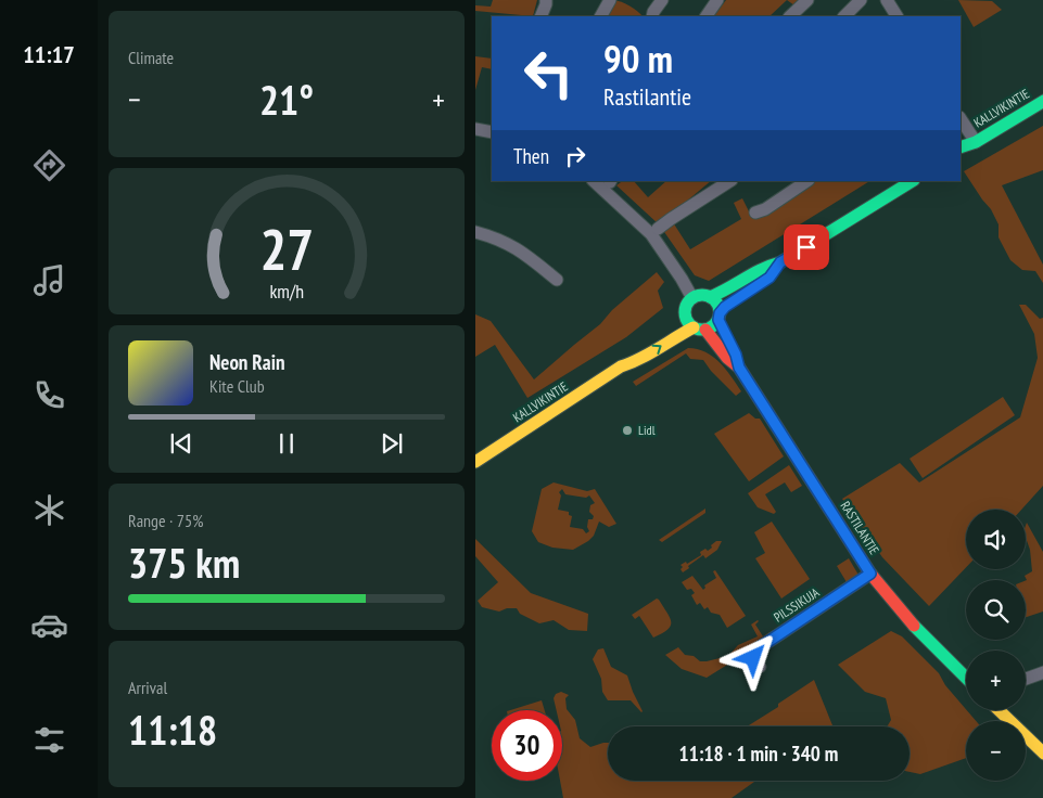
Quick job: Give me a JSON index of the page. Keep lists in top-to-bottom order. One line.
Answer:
{"streets":{"main road":["KALLVIKINTIE","RASTILANTIE"],"street":["PILSSIKUJA"]},"crossings":[["KALLVIKINTIE","RASTILANTIE"],["RASTILANTIE","PILSSIKUJA"]],"places":["Lidl"],"page":{"tabs":"11:17","tile":["Climate",["Range · 75%","375 km"],["Arrival","11:18"]],"turn":["90 m","Rastilantie"],"heat":["−","21°","+"],"then":"Then","song":["Neon Rain","Kite Club"],"map_buttons":["+","−"],"limit":"30","trip":"11:18 · 1 min · 340 m","gauge":["27","km/h"]}}
